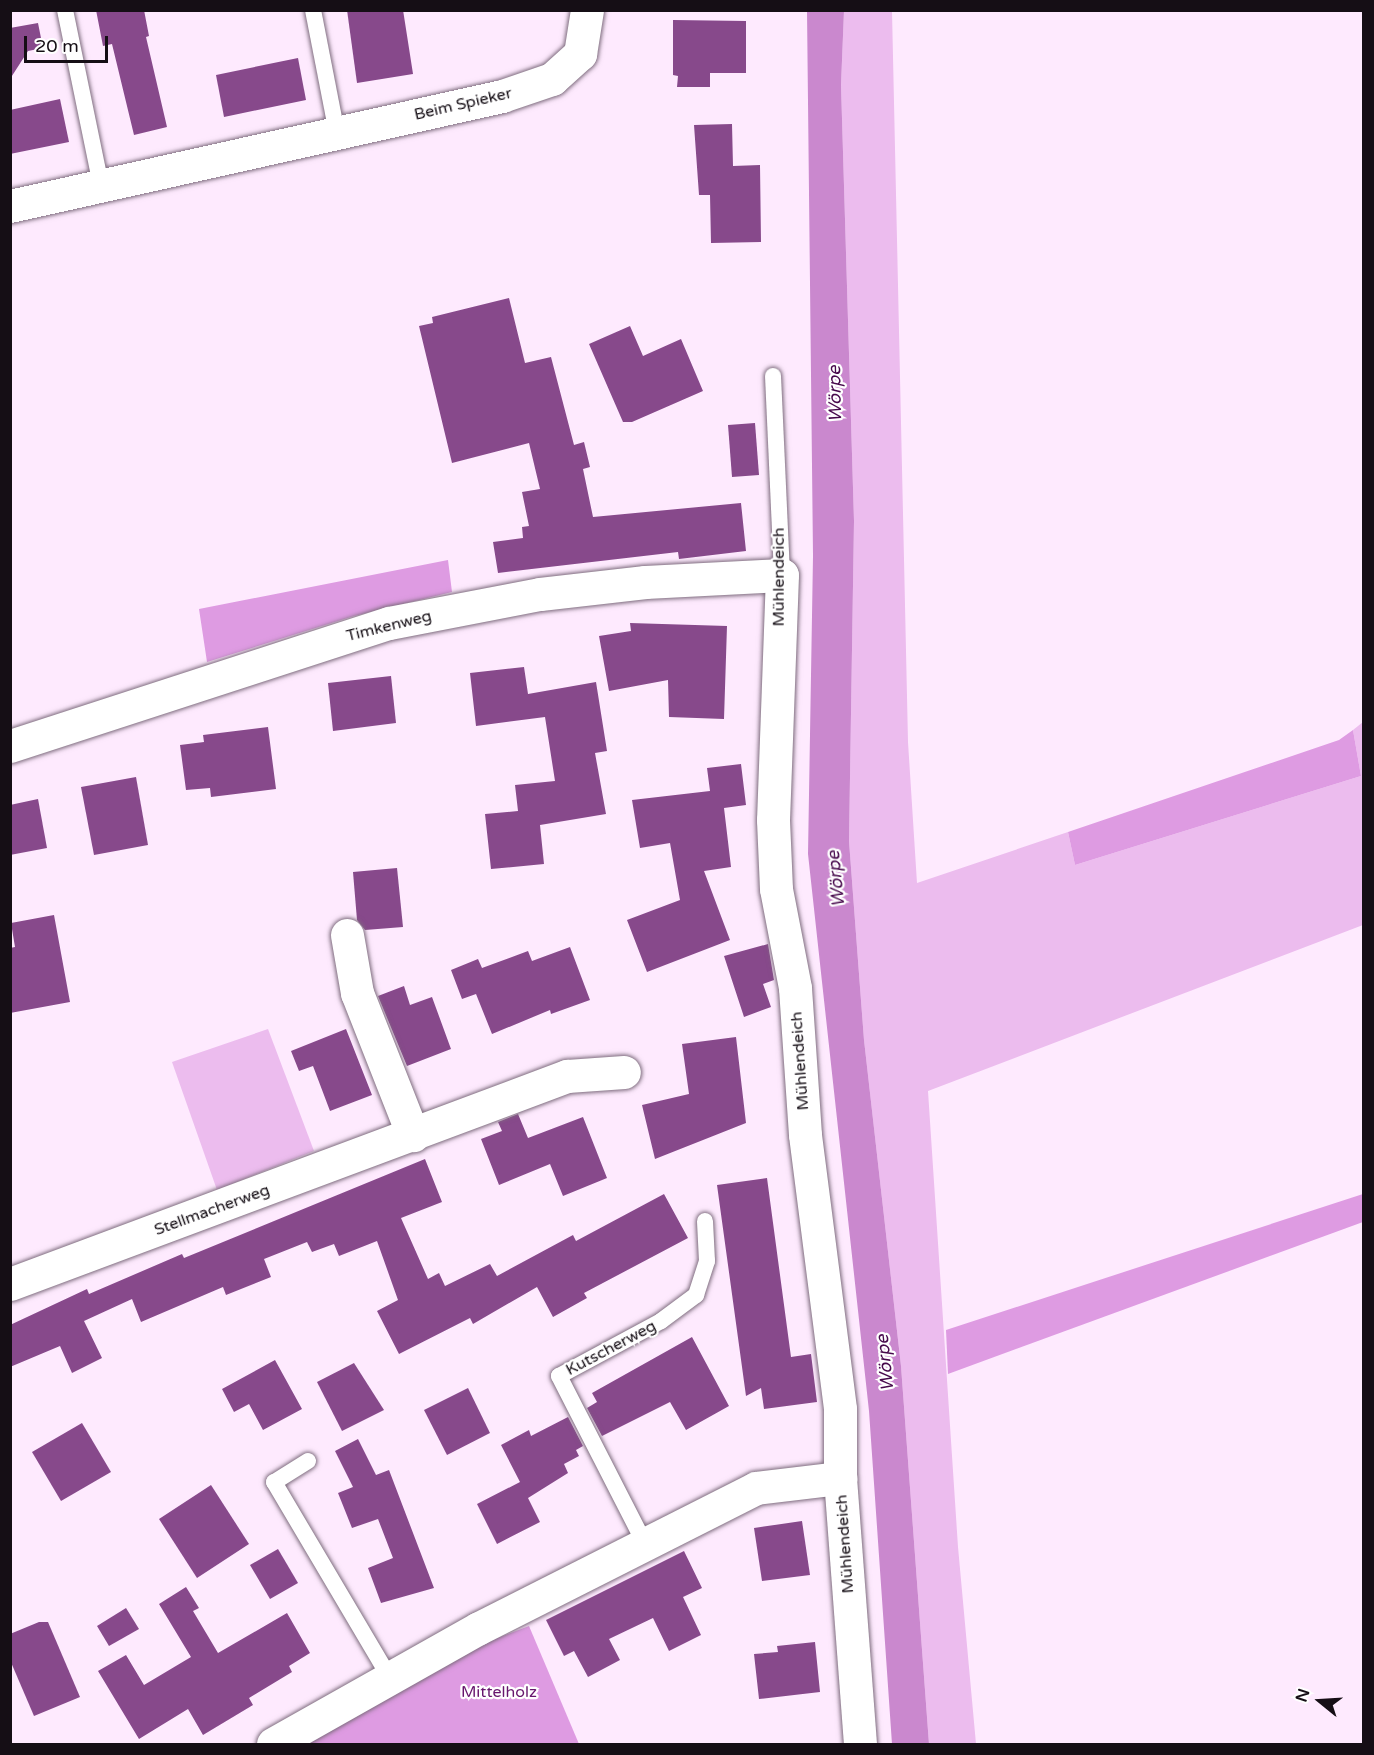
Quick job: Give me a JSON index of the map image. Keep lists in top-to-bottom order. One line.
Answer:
{"streets":{"street":["Beim Spieker","Mühlendeich","Timkenweg","Stellmacherweg"],"lane":["Kutscherweg"]},"crossings":[["Mühlendeich","Timkenweg"]],"water":["Wörpe"],"parks":["Mittelholz"],"scale_bar":"20 m","north":"left"}
